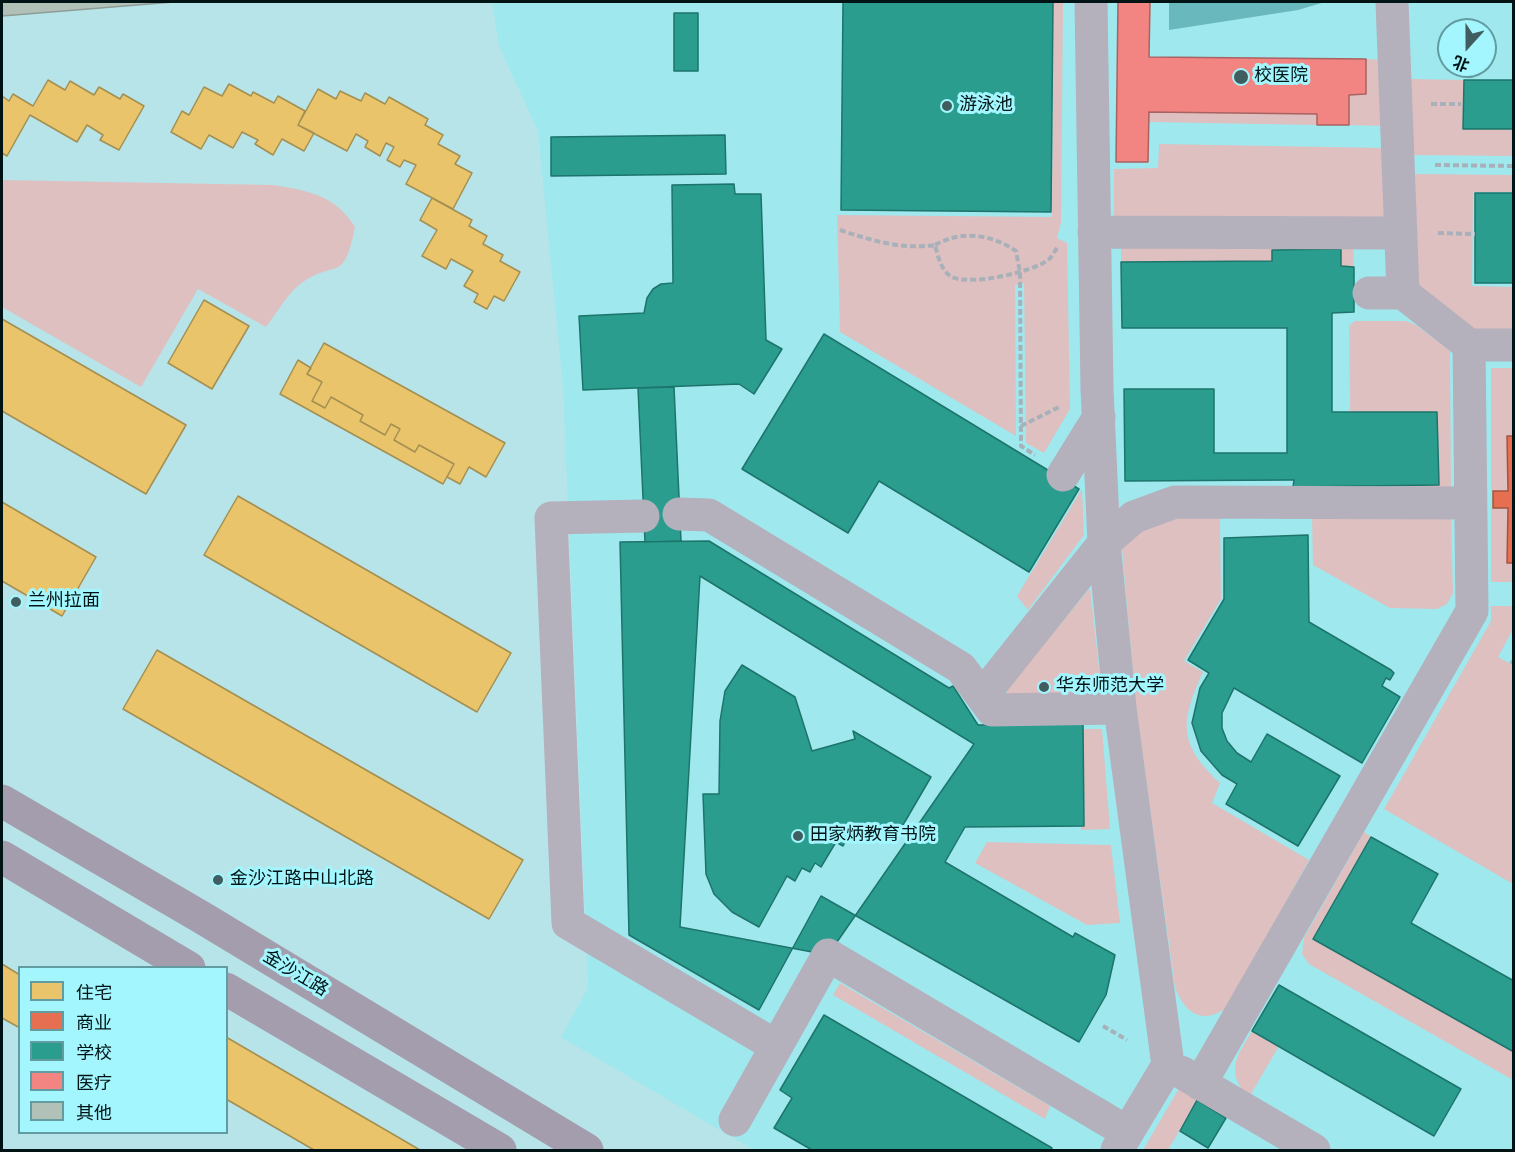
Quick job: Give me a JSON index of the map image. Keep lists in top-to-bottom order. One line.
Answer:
{"streets":{"main road":["金沙江路"]},"places":["校医院","游泳池","兰州拉面","华东师范大学","田家炳教育书院","金沙江路中山北路"],"legend":["住宅","商业","学校","医疗","其他"],"north":"bottom"}
